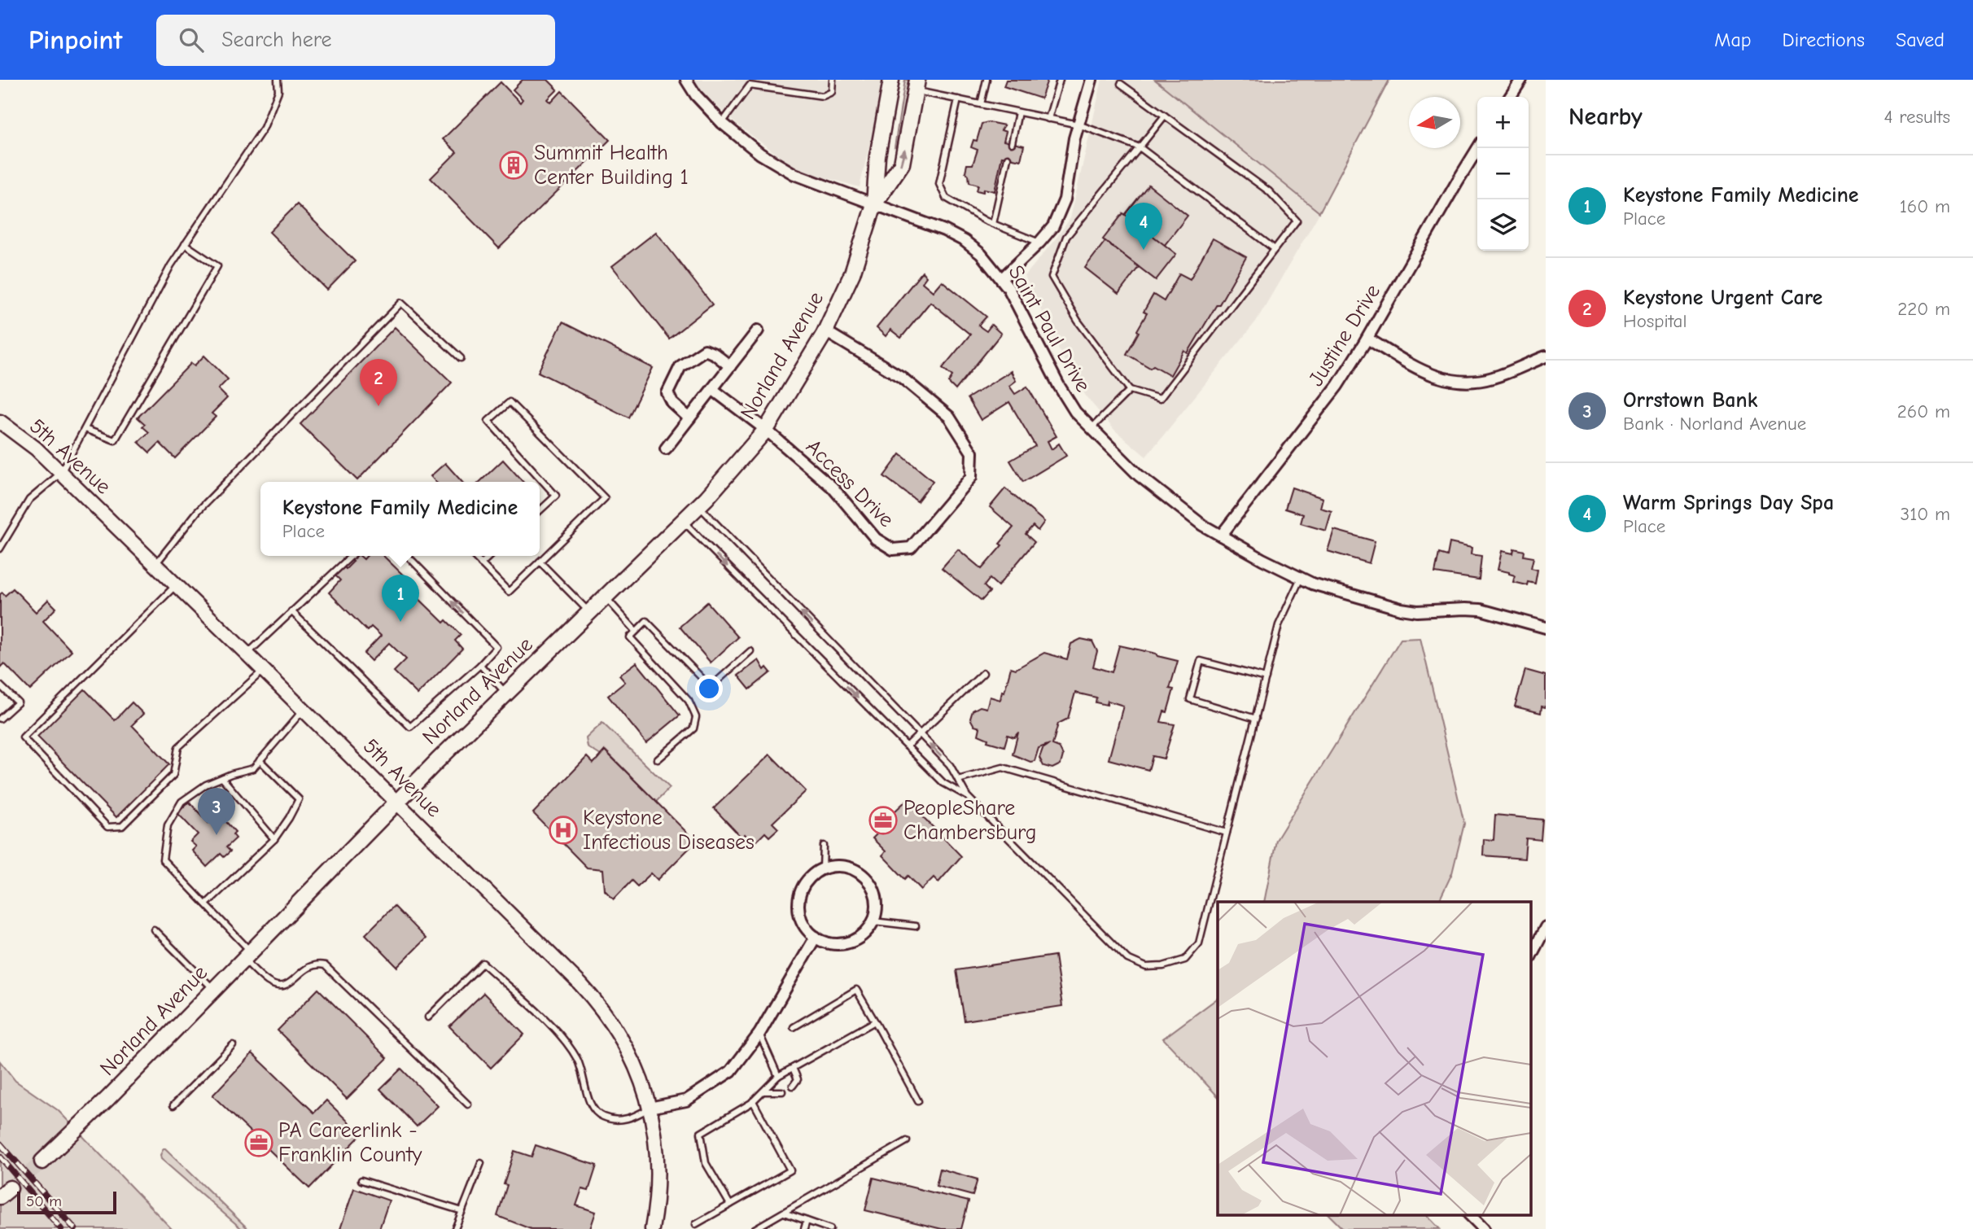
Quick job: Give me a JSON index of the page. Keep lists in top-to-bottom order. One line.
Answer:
{"streets":{"main road":["Norland Avenue"],"street":["Saint Paul Drive","Justine Drive","5th Avenue","Access Drive"]},"crossings":[["Saint Paul Drive","Justine Drive"],["Saint Paul Drive","Norland Avenue"],["Norland Avenue","5th Avenue"],["Norland Avenue","Access Drive"]],"places":{"building":["Summit Health Center Building 1"],"office":["PeopleShare Chambersburg","PA Careerlink - Franklin County"],"hospital":["Keystone Infectious Diseases"]},"scale_bar":"50 m","north":"left","page":{"header":"Pinpoint","search":"Search here","nav":["Map","Directions","Saved"],"heading":["Nearby","4 results"],"map_buttons":["+","−"],"list":[{"mark":"1","name":"Keystone Family Medicine","note":"Place","value":"160 m"},{"mark":"2","name":"Keystone Urgent Care","note":"Hospital","value":"220 m"},{"mark":"3","name":"Orrstown Bank","note":"Bank · Norland Avenue","value":"260 m"},{"mark":"4","name":"Warm Springs Day Spa","note":"Place","value":"310 m"}],"pins":["4","2","1","3"],"popup":["Keystone Family Medicine","Place"],"scale":"50 m"}}
